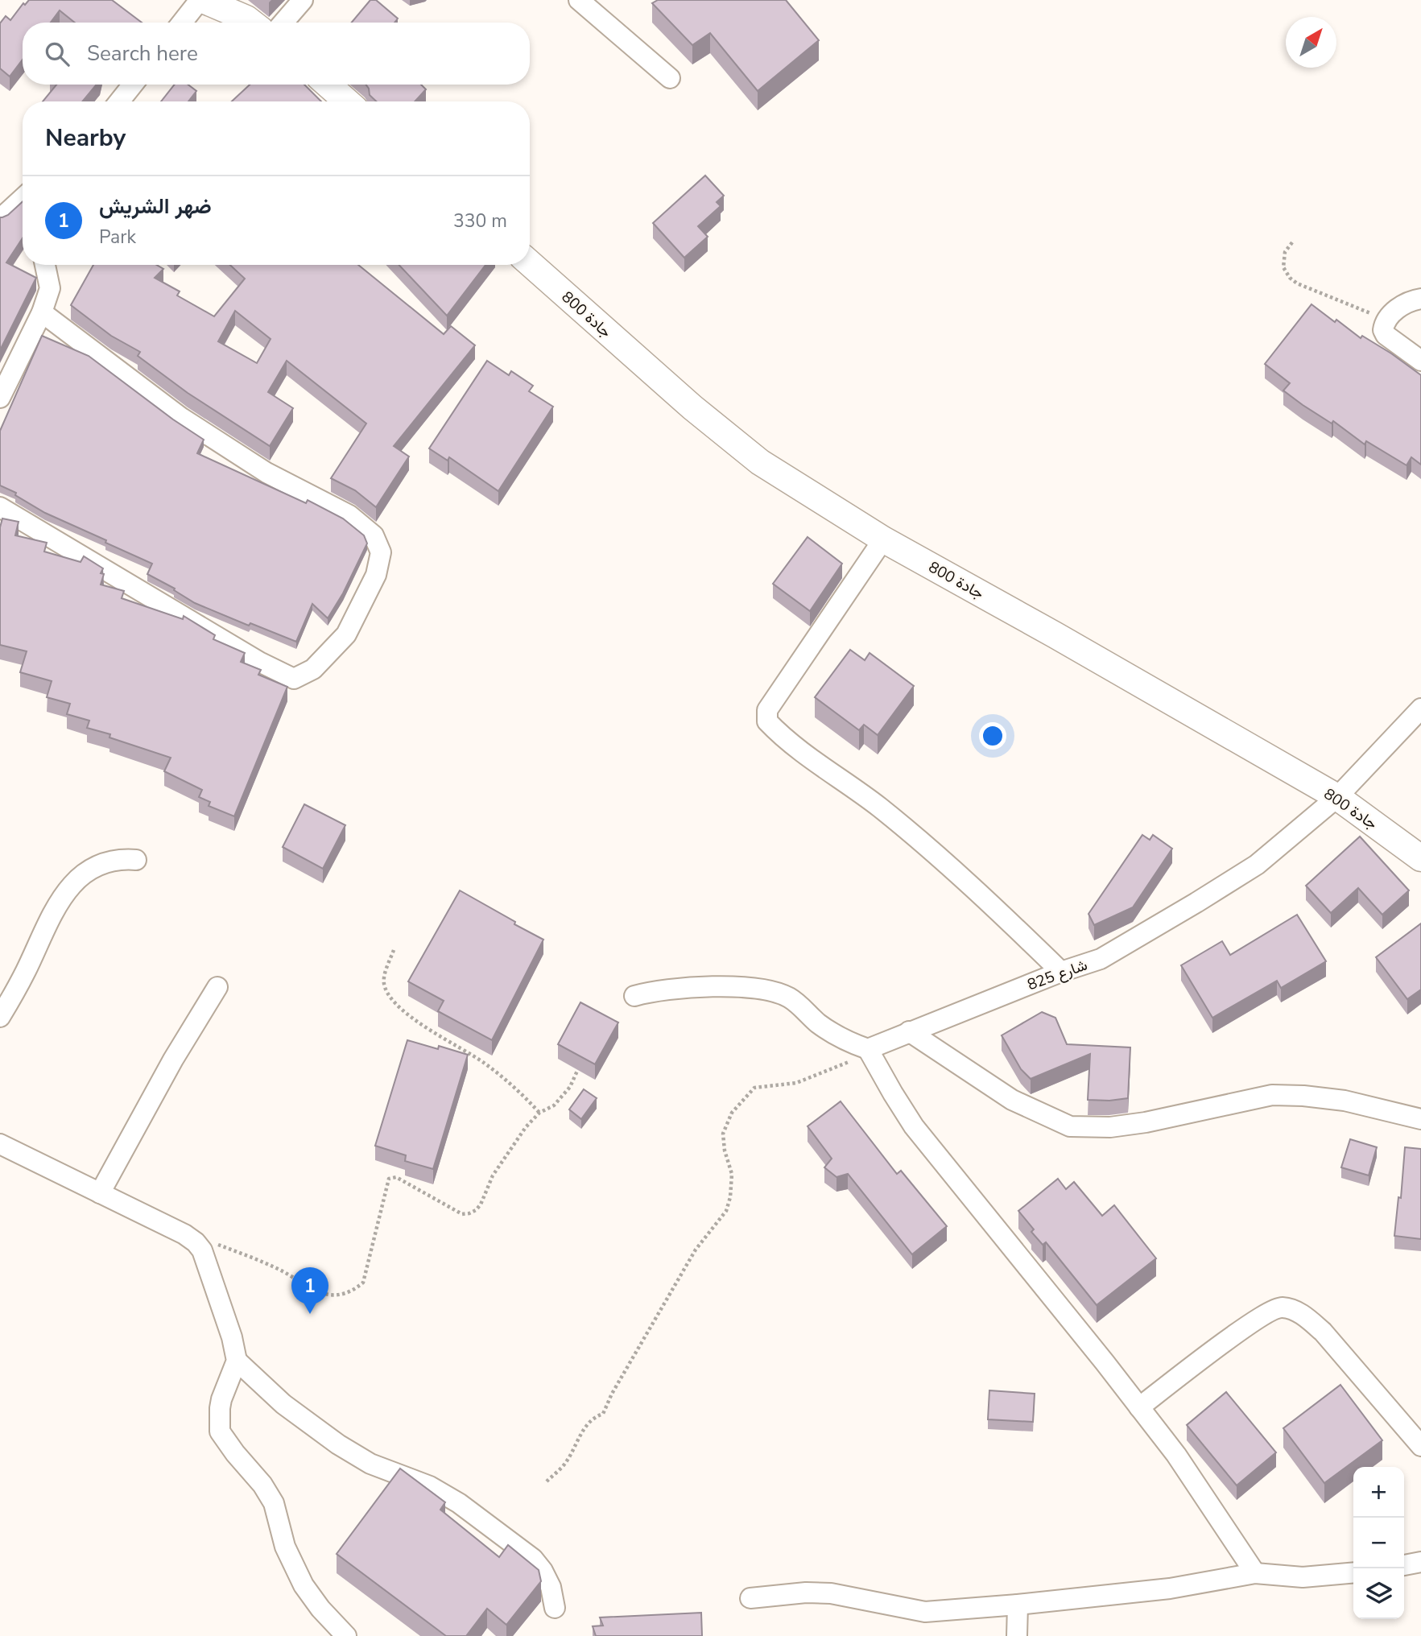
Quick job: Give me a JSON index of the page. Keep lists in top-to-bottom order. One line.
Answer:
{"streets":{"main road":["جادة 800"],"street":["شارع 825"]},"crossings":[["جادة 800","شارع 825"]],"north":"top right","page":{"search":"Search here","heading":"Nearby","list":[{"mark":"1","name":"ضهر الشريش","note":"Park","value":"330 m"}],"pins":"1","map_buttons":["+","−"]}}
